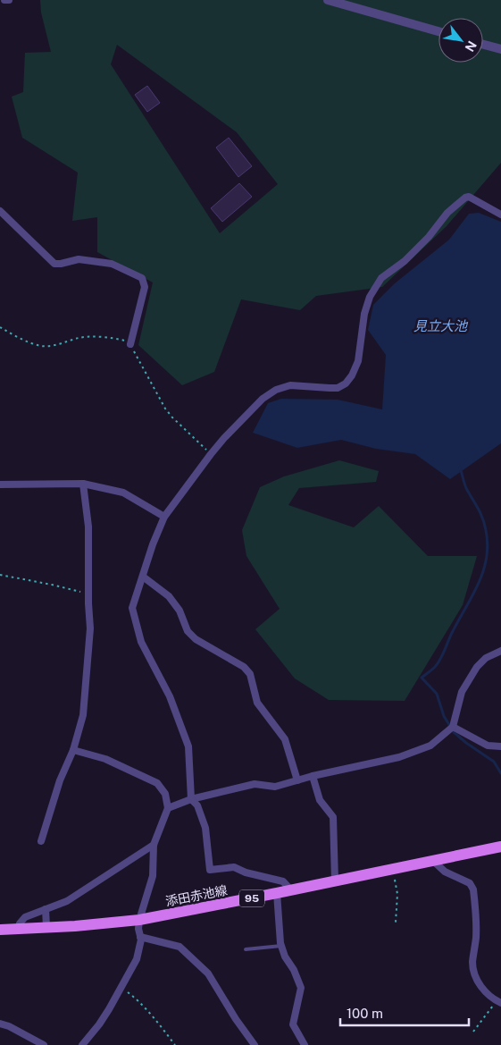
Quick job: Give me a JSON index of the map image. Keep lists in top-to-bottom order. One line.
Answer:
{"streets":{"main road":["添田赤池線","95"]},"water":["見立大池"],"scale_bar":"100 m","north":"bottom right"}
